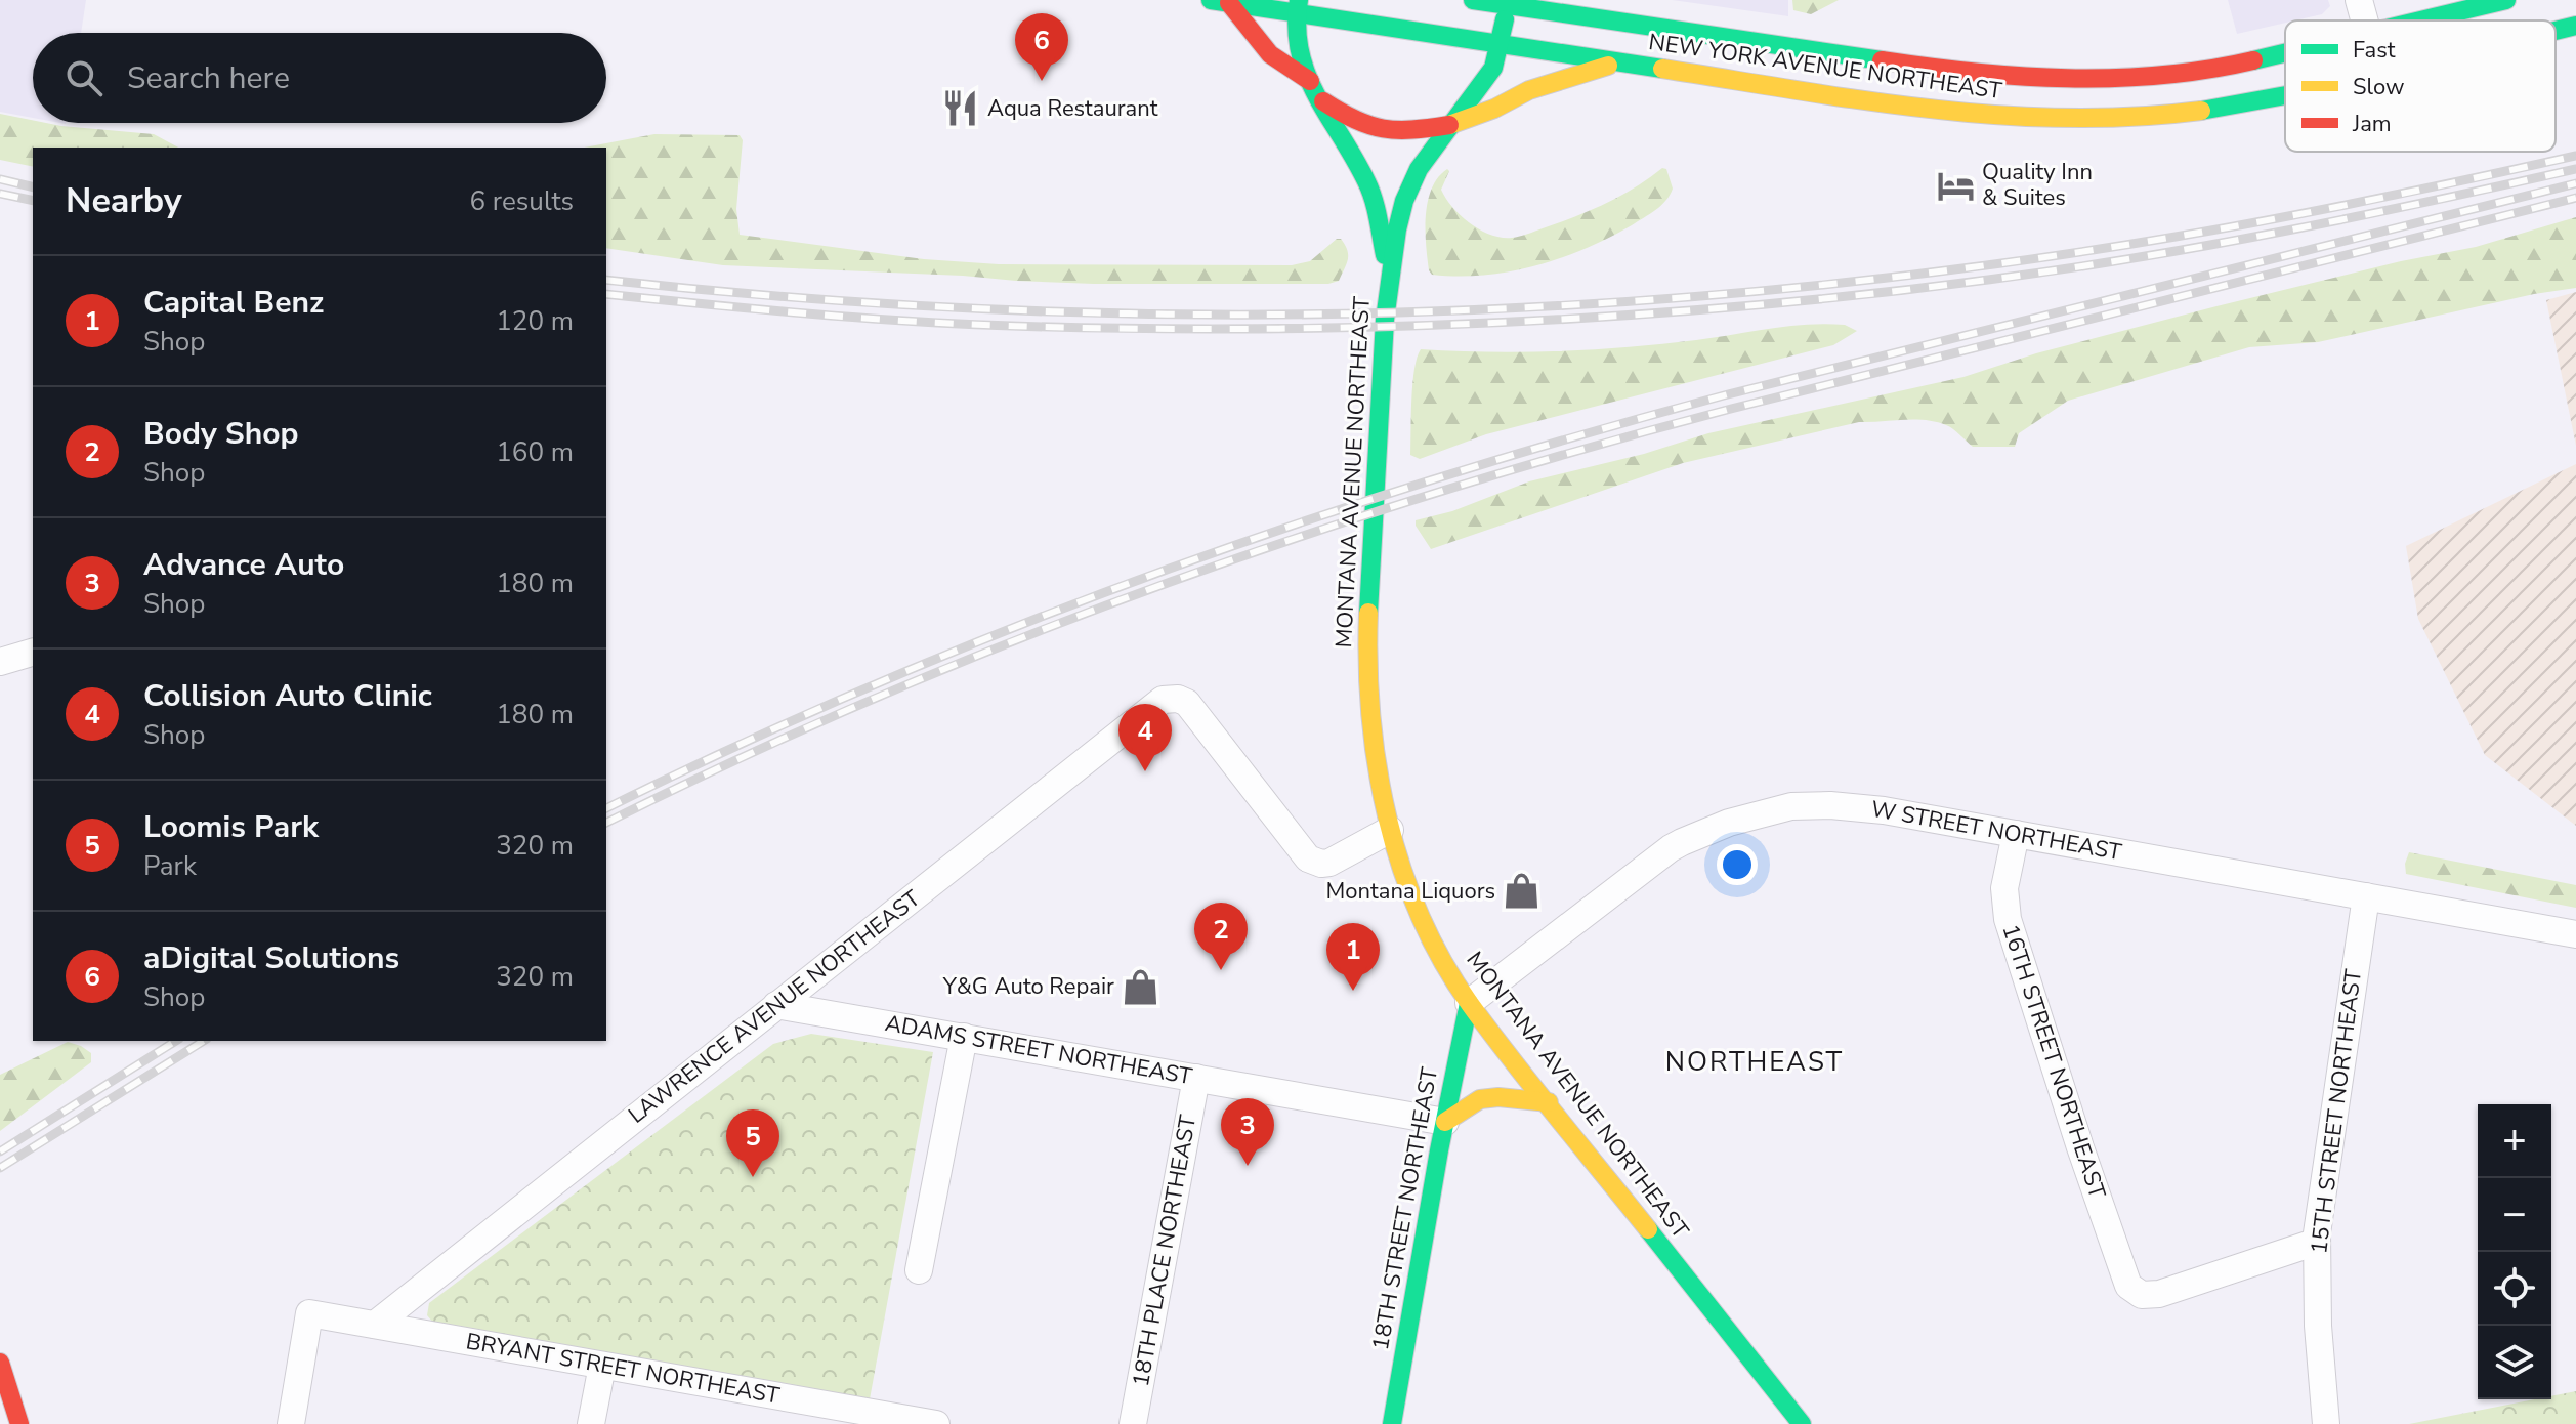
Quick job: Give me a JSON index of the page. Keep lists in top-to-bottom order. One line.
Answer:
{"streets":{"main road":["NEW YORK AVENUE NORTHEAST","MONTANA AVENUE NORTHEAST","18TH STREET NORTHEAST"],"street":["W STREET NORTHEAST","LAWRENCE AVENUE NORTHEAST","ADAMS STREET NORTHEAST","16TH STREET NORTHEAST","15TH STREET NORTHEAST","18TH PLACE NORTHEAST","BRYANT STREET NORTHEAST"]},"crossings":[["NEW YORK AVENUE NORTHEAST","MONTANA AVENUE NORTHEAST"],["MONTANA AVENUE NORTHEAST","W STREET NORTHEAST"],["MONTANA AVENUE NORTHEAST","LAWRENCE AVENUE NORTHEAST"],["MONTANA AVENUE NORTHEAST","18TH STREET NORTHEAST"],["W STREET NORTHEAST","16TH STREET NORTHEAST"],["W STREET NORTHEAST","15TH STREET NORTHEAST"],["W STREET NORTHEAST","18TH STREET NORTHEAST"],["LAWRENCE AVENUE NORTHEAST","ADAMS STREET NORTHEAST"],["LAWRENCE AVENUE NORTHEAST","BRYANT STREET NORTHEAST"],["ADAMS STREET NORTHEAST","18TH STREET NORTHEAST"],["ADAMS STREET NORTHEAST","18TH PLACE NORTHEAST"],["16TH STREET NORTHEAST","15TH STREET NORTHEAST"]],"districts":["NORTHEAST"],"places":{"restaurant":["Aqua Restaurant"],"hotel":["Quality Inn & Suites"],"shop":["Montana Liquors","Y&G Auto Repair"]},"legend":["Fast","Slow","Jam"],"page":{"pins":["6","4","2","1","3","5"],"search":"Search here","heading":["Nearby","6 results"],"list":[{"mark":"1","name":"Capital Benz","note":"Shop","value":"120 m"},{"mark":"2","name":"Body Shop","note":"Shop","value":"160 m"},{"mark":"3","name":"Advance Auto","note":"Shop","value":"180 m"},{"mark":"4","name":"Collision Auto Clinic","note":"Shop","value":"180 m"},{"mark":"5","name":"Loomis Park","note":"Park","value":"320 m"},{"mark":"6","name":"aDigital Solutions","note":"Shop","value":"320 m"}],"map_buttons":["+","−"]}}
